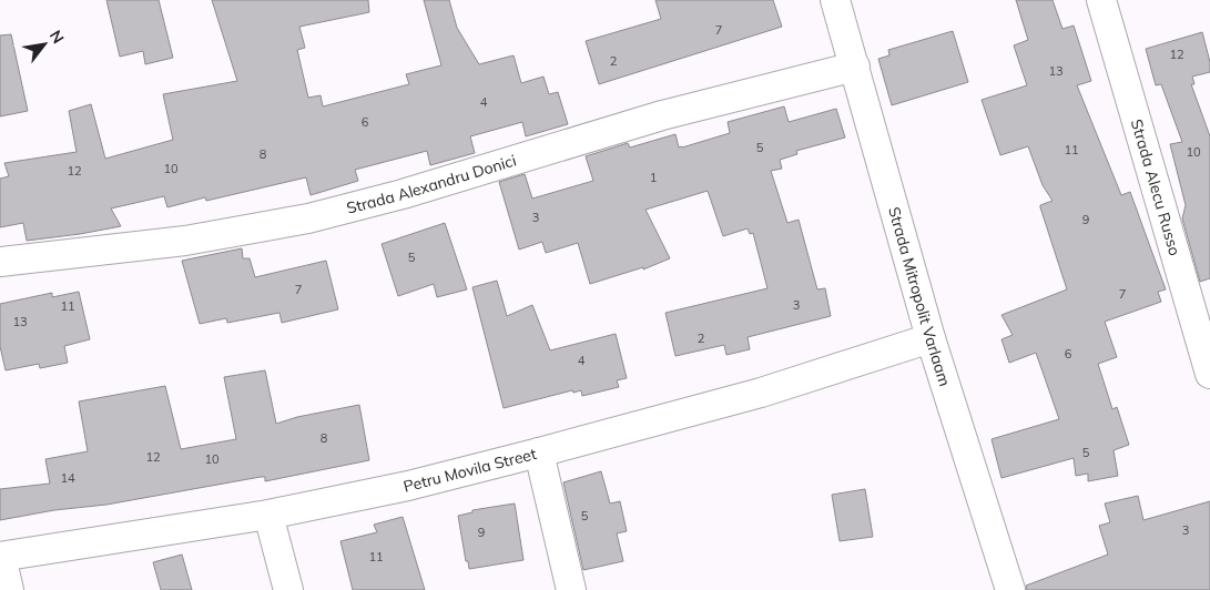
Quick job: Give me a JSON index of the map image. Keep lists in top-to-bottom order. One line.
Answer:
{"streets":{"street":["Strada Alexandru Donici","Strada Alecu Russo","Strada Mitropolit Varlaam","Petru Movila Street"]},"crossings":[["Strada Alexandru Donici","Strada Mitropolit Varlaam"],["Strada Mitropolit Varlaam","Petru Movila Street"]],"house_numbers":["7","12","2","13","4","6","5","11","10","8","10","12","1","3","9","5","7","7","3","11","13","2","6","4","8","5","12","10","14","5","3","9","11"],"north":"top right"}
